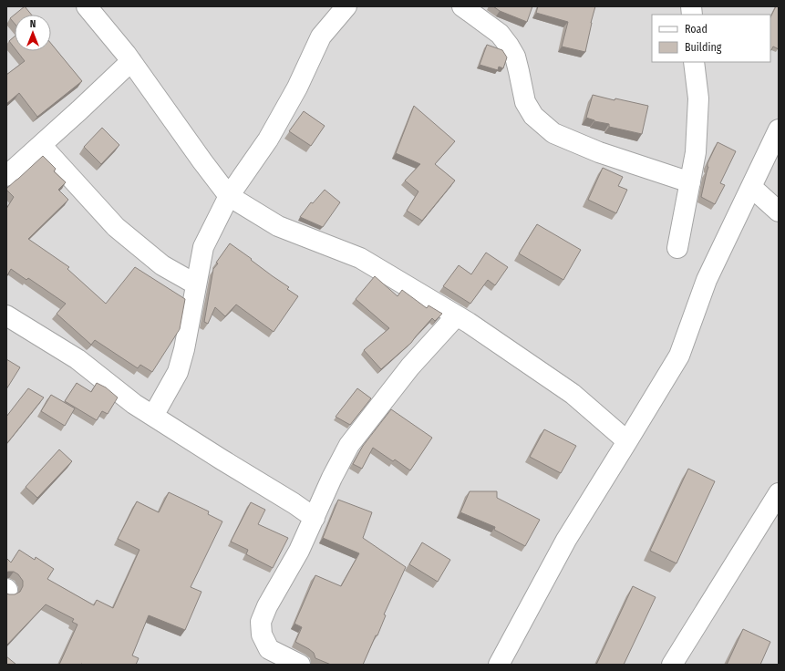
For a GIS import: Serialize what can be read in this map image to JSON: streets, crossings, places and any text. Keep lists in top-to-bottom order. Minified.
{"legend":["Road","Building"],"north":"top"}
